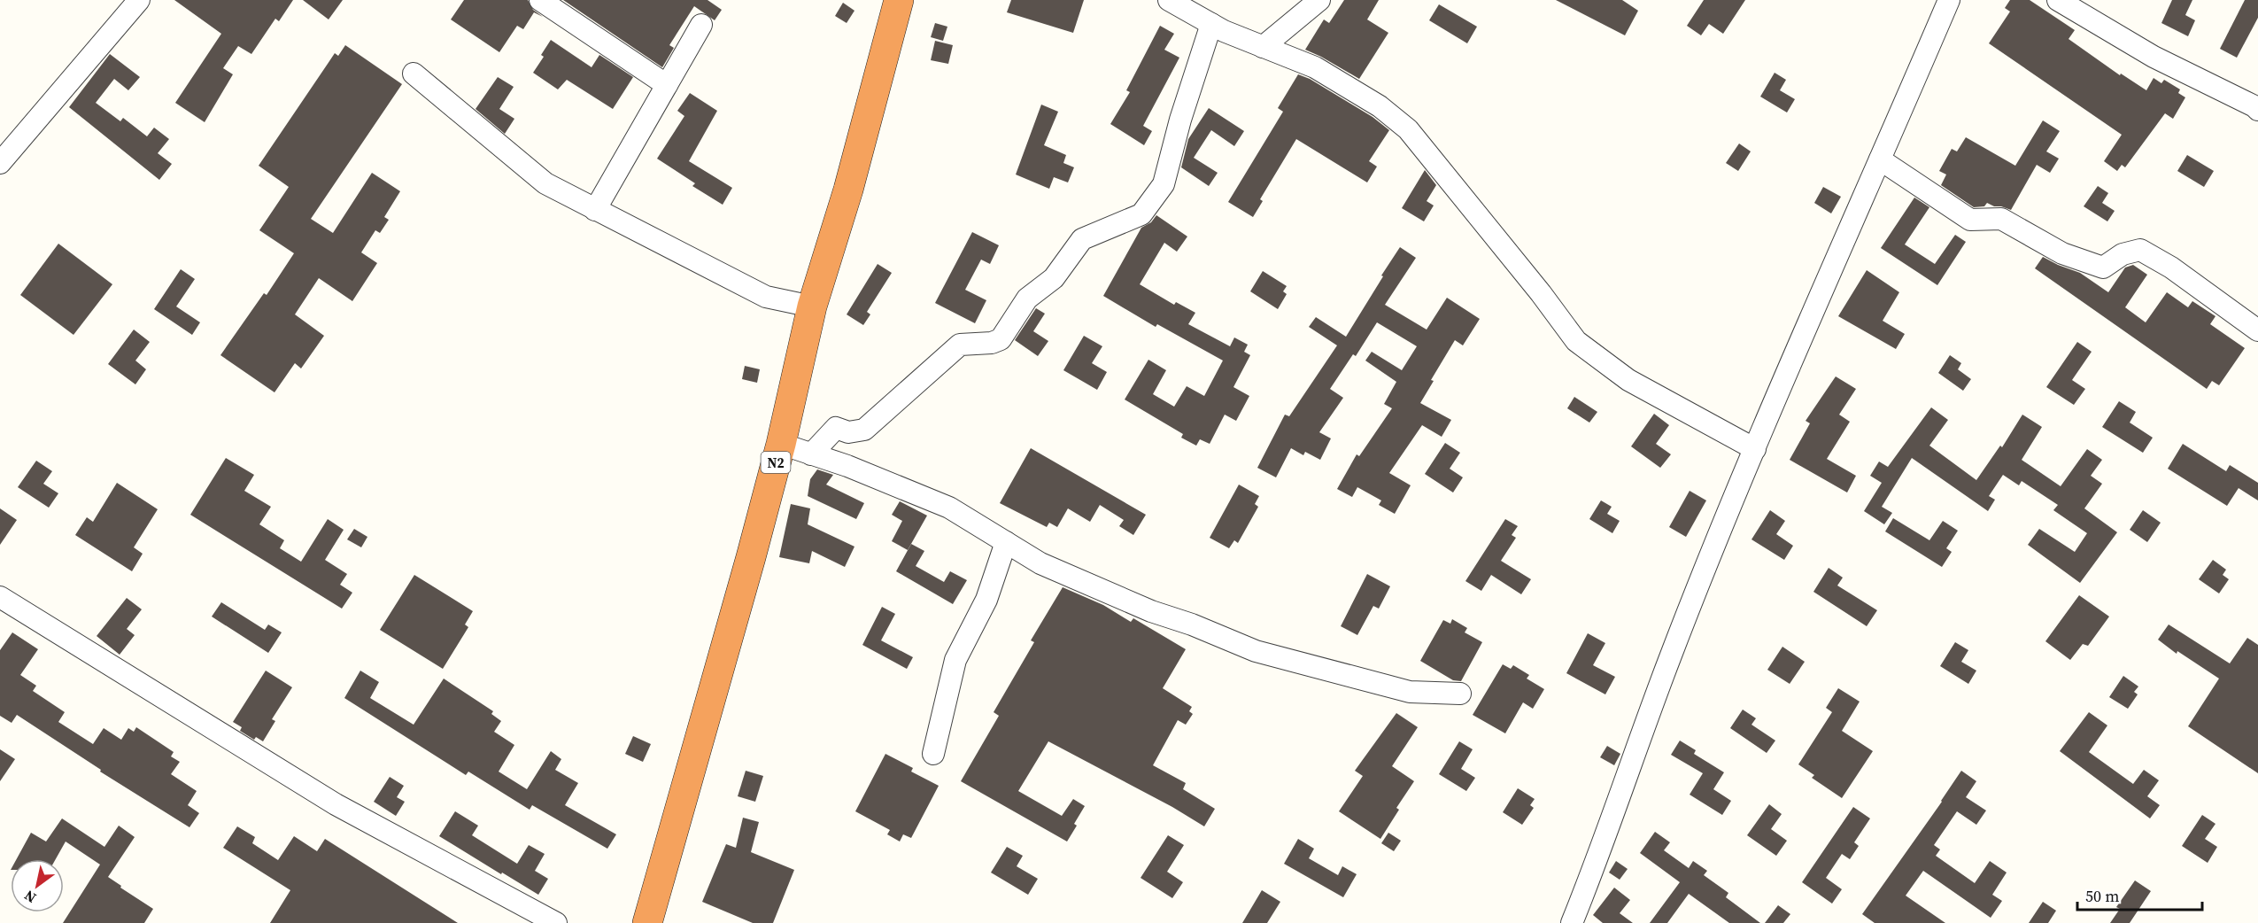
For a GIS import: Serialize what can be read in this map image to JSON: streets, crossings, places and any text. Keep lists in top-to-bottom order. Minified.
{"streets":{"highway":["N2"]},"scale_bar":"50 m","north":"bottom left"}
